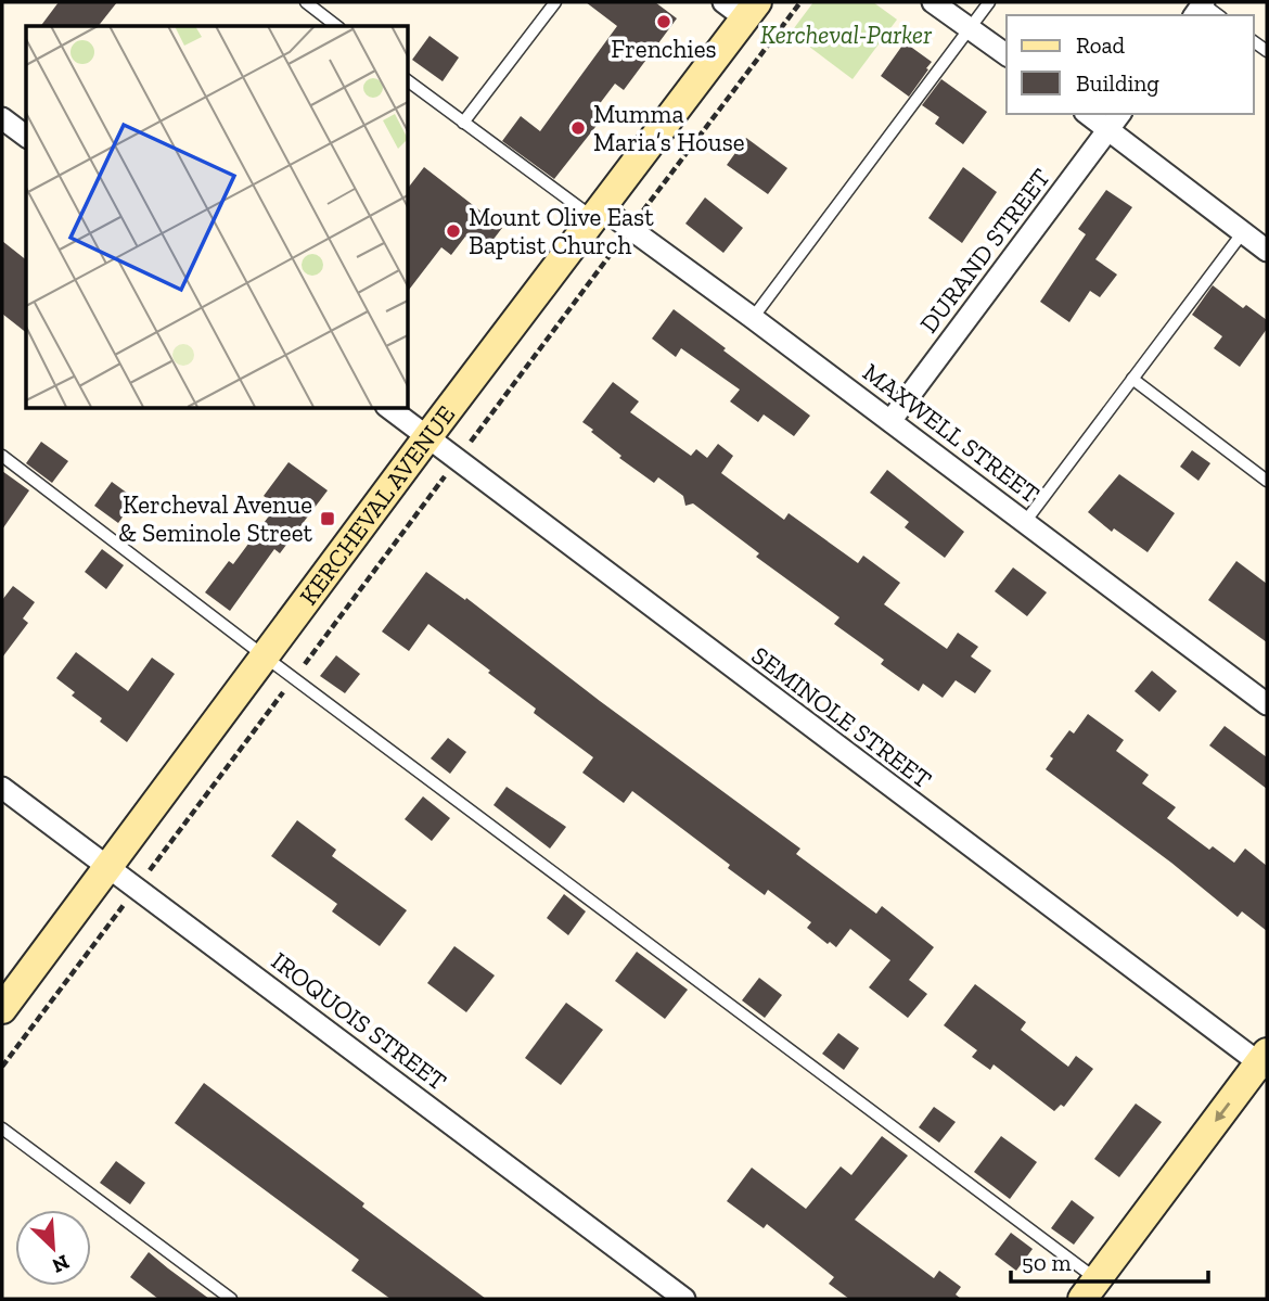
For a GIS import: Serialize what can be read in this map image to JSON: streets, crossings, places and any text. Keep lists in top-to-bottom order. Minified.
{"streets":{"street":["DURAND STREET","MAXWELL STREET","KERCHEVAL AVENUE","SEMINOLE STREET","IROQUOIS STREET"]},"crossings":[["DURAND STREET","MAXWELL STREET"],["MAXWELL STREET","KERCHEVAL AVENUE"],["KERCHEVAL AVENUE","SEMINOLE STREET"],["KERCHEVAL AVENUE","IROQUOIS STREET"]],"parks":["Kercheval-Parker"],"places":{"other":["Frenchies","Mumma Maria’s House","Mount Olive East Baptist Church"],"transit":["Kercheval Avenue & Seminole Street"]},"legend":["Road","Building"],"scale_bar":"50 m","north":"bottom right"}
